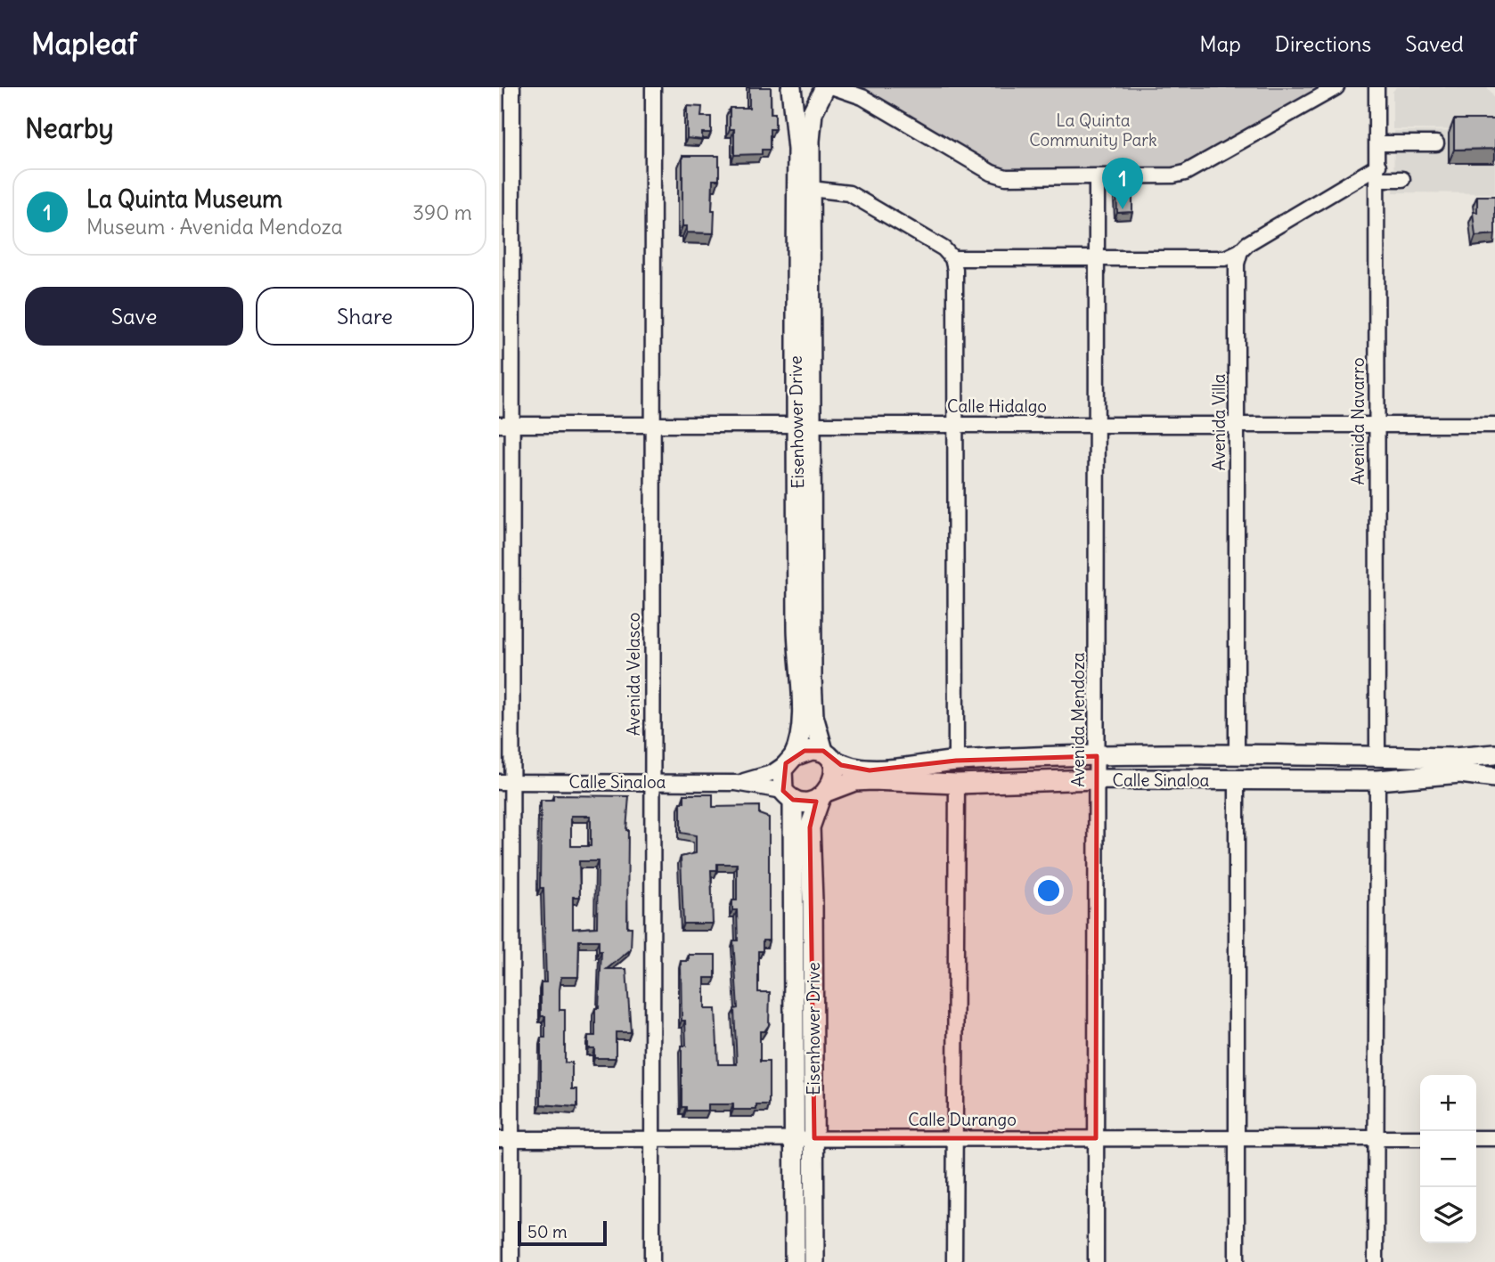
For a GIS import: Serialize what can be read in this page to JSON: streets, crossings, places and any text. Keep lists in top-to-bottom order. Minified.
{"streets":{"main road":["Eisenhower Drive","Calle Sinaloa"],"street":["Calle Hidalgo","Avenida Navarro","Avenida Villa","Avenida Velasco","Avenida Mendoza","Calle Durango"]},"crossings":[["Calle Hidalgo","Avenida Navarro"],["Calle Hidalgo","Eisenhower Drive"],["Calle Hidalgo","Avenida Villa"],["Calle Hidalgo","Avenida Velasco"],["Calle Hidalgo","Avenida Mendoza"],["Avenida Navarro","Calle Sinaloa"],["Eisenhower Drive","Calle Sinaloa"],["Eisenhower Drive","Calle Durango"],["Avenida Villa","Calle Sinaloa"],["Avenida Velasco","Calle Sinaloa"],["Avenida Velasco","Calle Durango"],["Avenida Mendoza","Calle Sinaloa"],["Avenida Mendoza","Calle Durango"]],"parks":["La Quinta Community Park"],"scale_bar":"50 m","page":{"header":"Mapleaf","nav":["Map","Directions","Saved"],"heading":"Nearby","pins":"1","list":[{"mark":"1","name":"La Quinta Museum","note":"Museum · Avenida Mendoza","value":"390 m"}],"buttons":["Save","Share"],"map_buttons":["+","−"],"scale":"50 m"}}
